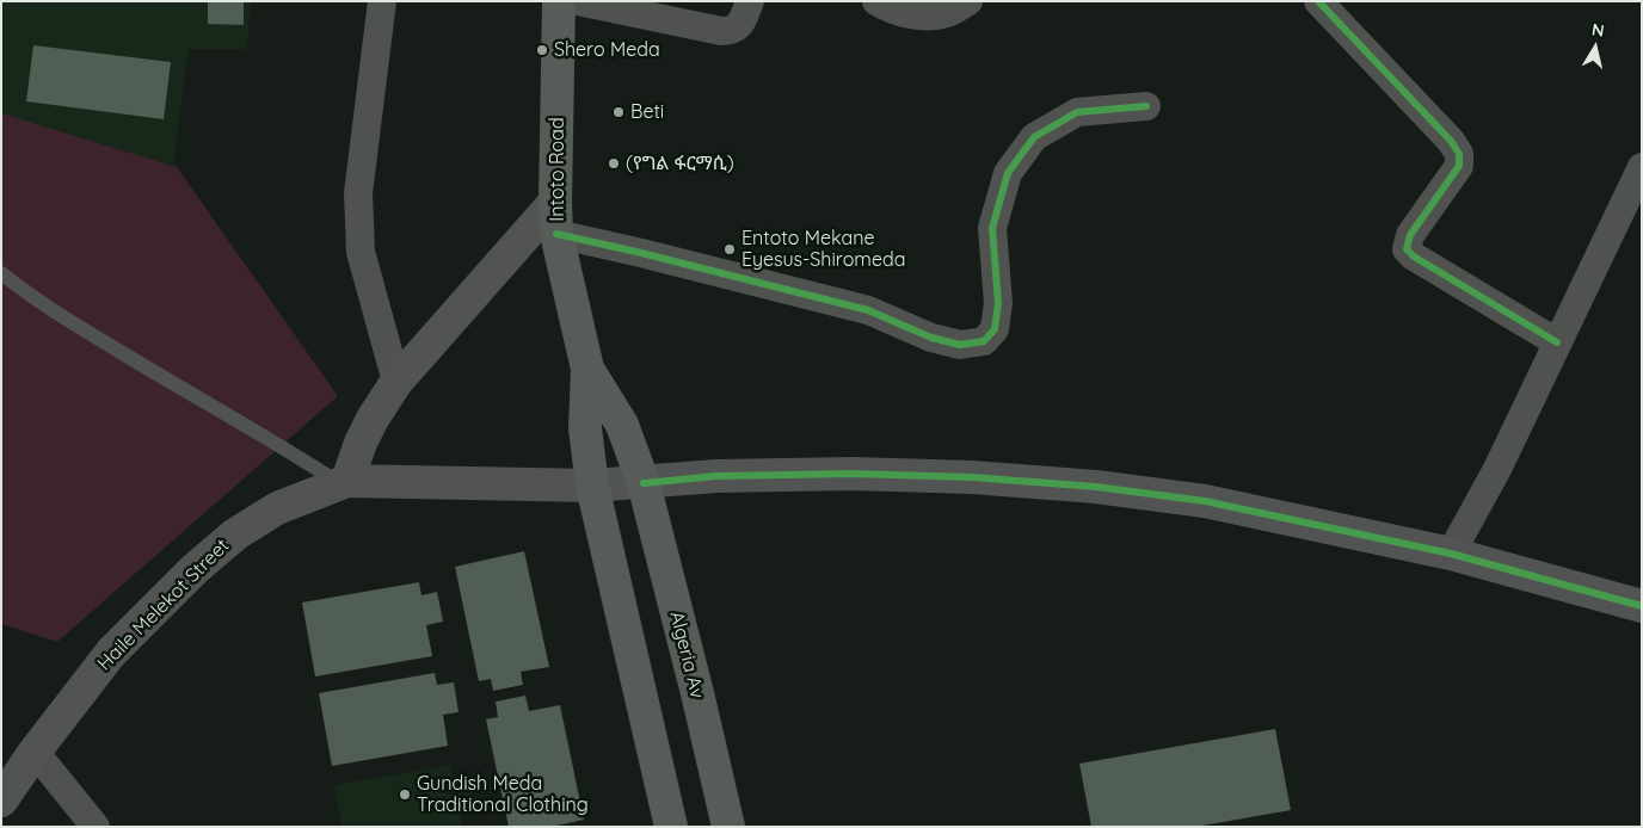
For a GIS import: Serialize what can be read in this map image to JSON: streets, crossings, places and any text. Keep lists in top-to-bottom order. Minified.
{"streets":{"main road":["Intoto Road","Haile Melekot Street","Algeria Av"]},"crossings":[["Intoto Road","Algeria Av"],["Haile Melekot Street","Algeria Av"]],"places":["Shero Meda","Beti","(የግል ፋርማሲ)","Entoto Mekane Eyesus-Shiromeda","Gundish Meda Traditional Clothing"],"north":"top"}
